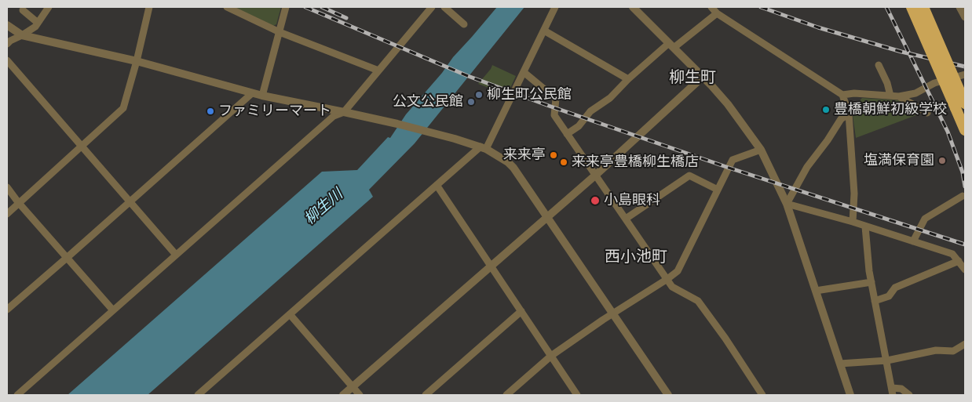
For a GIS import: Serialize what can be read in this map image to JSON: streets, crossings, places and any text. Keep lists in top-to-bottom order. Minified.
{"districts":["柳生町","西小池町"],"water":["柳生川"],"places":["柳生町公民館","公文公民館","豊橋朝鮮初級学校","ファミリーマート","来来亭","塩満保育園","来来亭豊橋柳生橋店","小島眼科"]}
